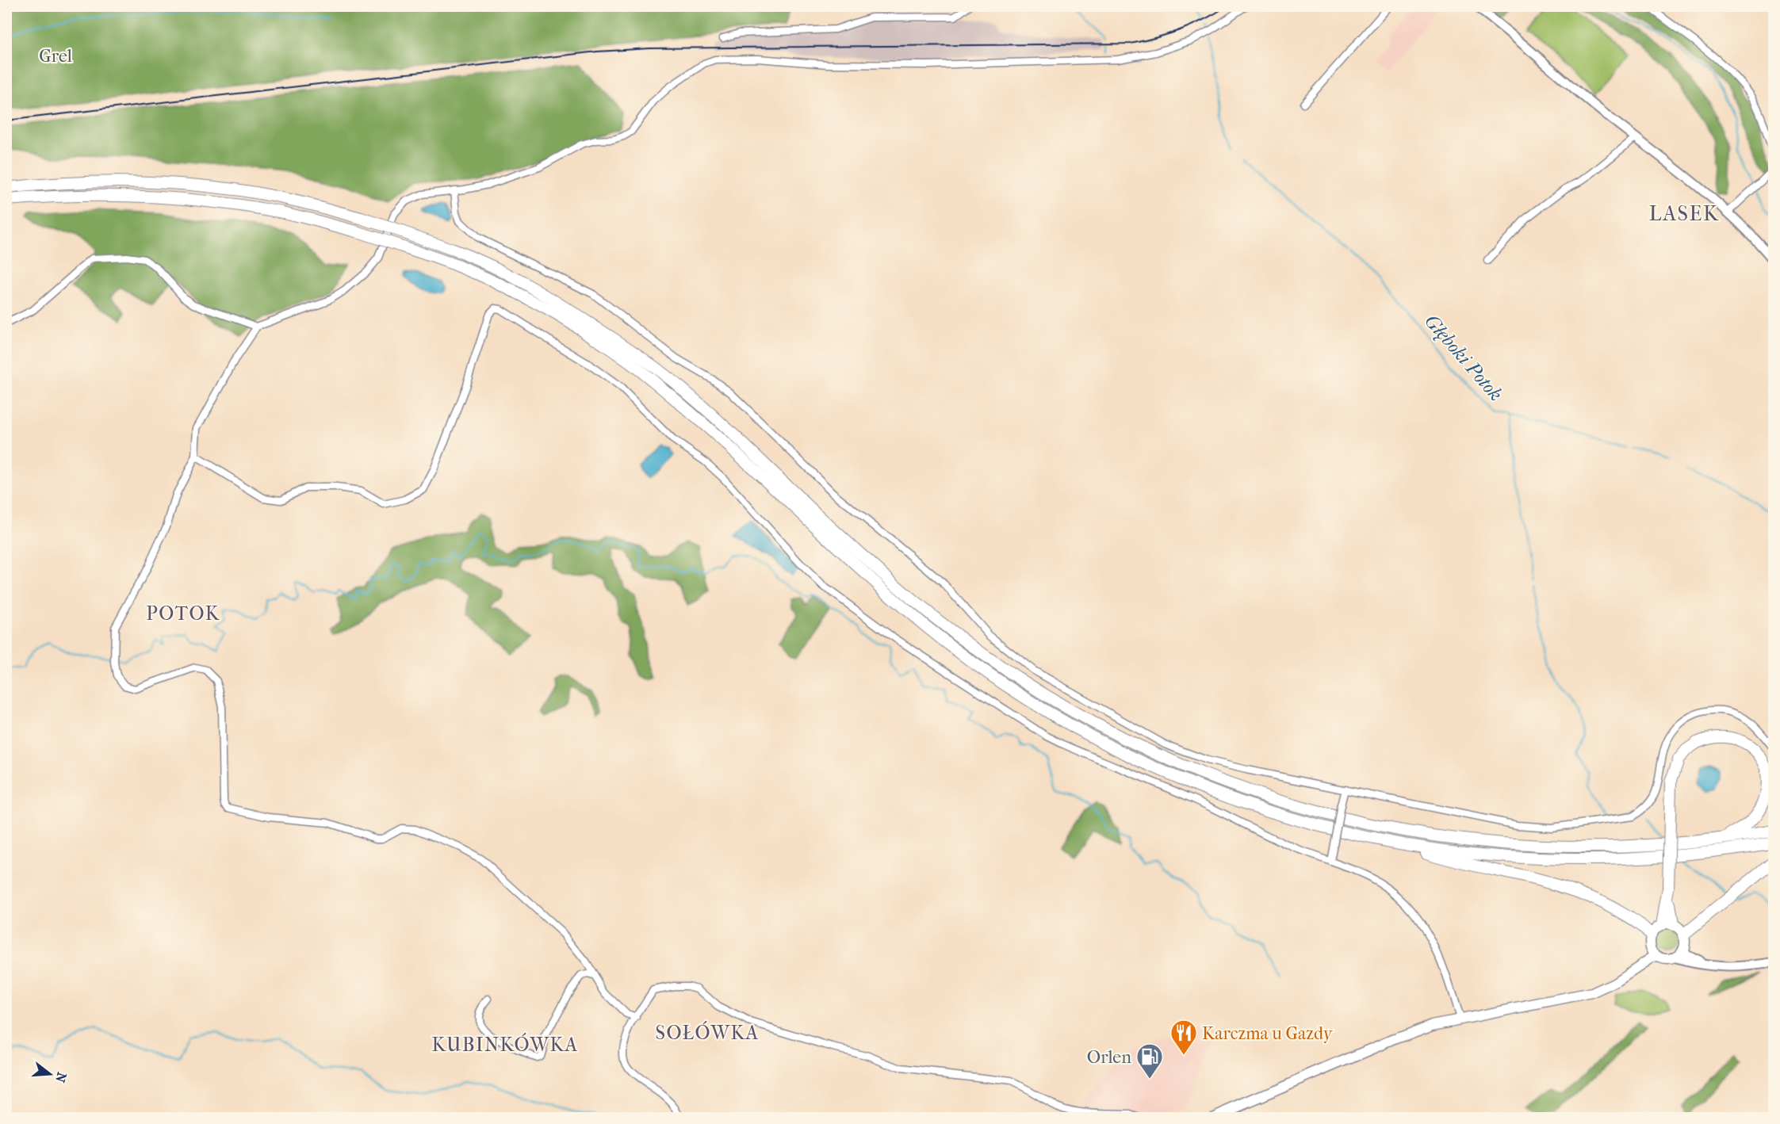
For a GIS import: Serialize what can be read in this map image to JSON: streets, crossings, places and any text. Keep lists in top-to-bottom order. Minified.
{"districts":["LASEK","POTOK","SOŁÓWKA","KUBINKÓWKA"],"water":["Głęboki Potok"],"parks":["Grel"],"places":{"restaurant":["Karczma u Gazdy"],"fuel station":["Orlen"]},"north":"right"}
